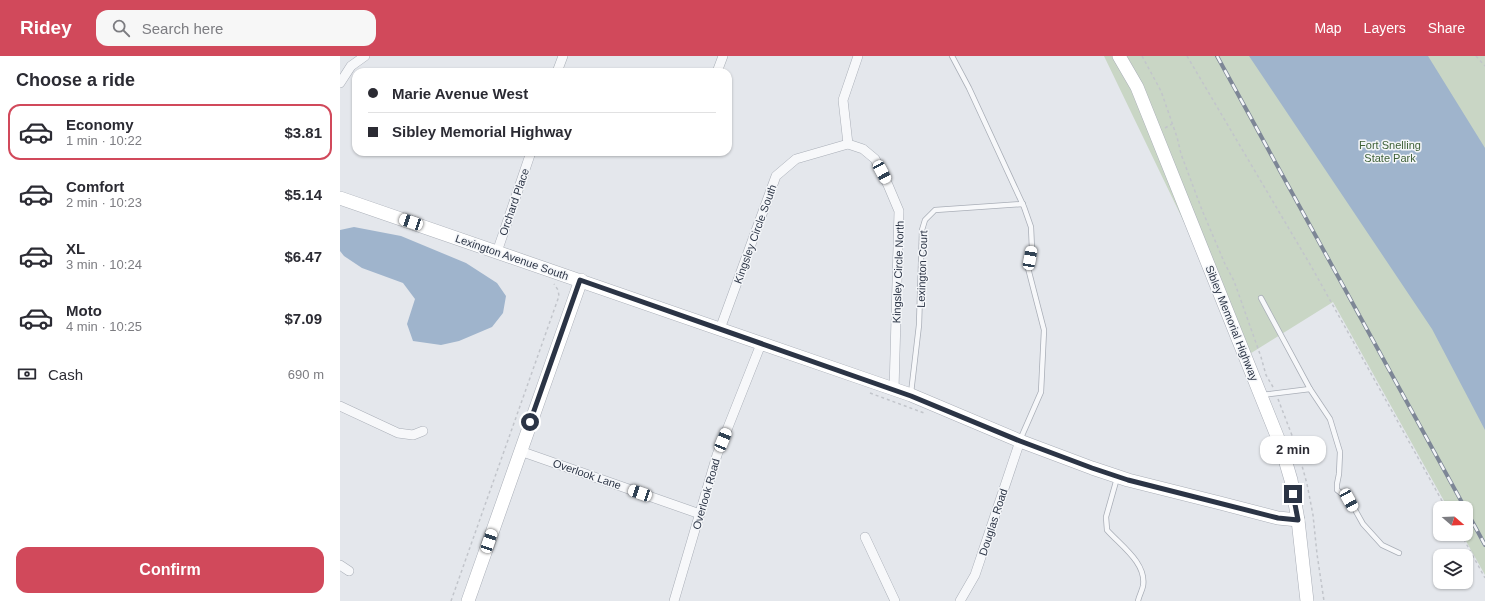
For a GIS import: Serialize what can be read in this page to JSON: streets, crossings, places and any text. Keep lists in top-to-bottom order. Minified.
{"streets":{"street":["Orchard Place","Kingsley Circle South","Lexington Avenue South","Kingsley Circle North","Sibley Memorial Highway","Overlook Lane","Overlook Road","Douglas Road"],"lane":["Lexington Court"]},"crossings":[["Orchard Place","Lexington Avenue South"],["Kingsley Circle South","Lexington Avenue South"],["Kingsley Circle South","Kingsley Circle North"],["Lexington Avenue South","Lexington Court"],["Lexington Avenue South","Kingsley Circle North"],["Lexington Avenue South","Sibley Memorial Highway"],["Lexington Avenue South","Overlook Road"],["Lexington Avenue South","Douglas Road"],["Overlook Lane","Overlook Road"]],"parks":["Fort Snelling State Park"],"north":"right","page":{"header":"Ridey","search":"Search here","nav":["Map","Layers","Share"],"heading":"Choose a ride","banner":["Marie Avenue West","Sibley Memorial Highway"],"list":[{"name":"Economy","note":"1 min · 10:22","value":"$3.81"},{"name":"Comfort","note":"2 min · 10:23","value":"$5.14"},{"name":"XL","note":"3 min · 10:24","value":"$6.47"},{"name":"Moto","note":"4 min · 10:25","value":"$7.09"}],"pay":["Cash","690 m"],"bubble":"2 min","buttons":"Confirm"}}
